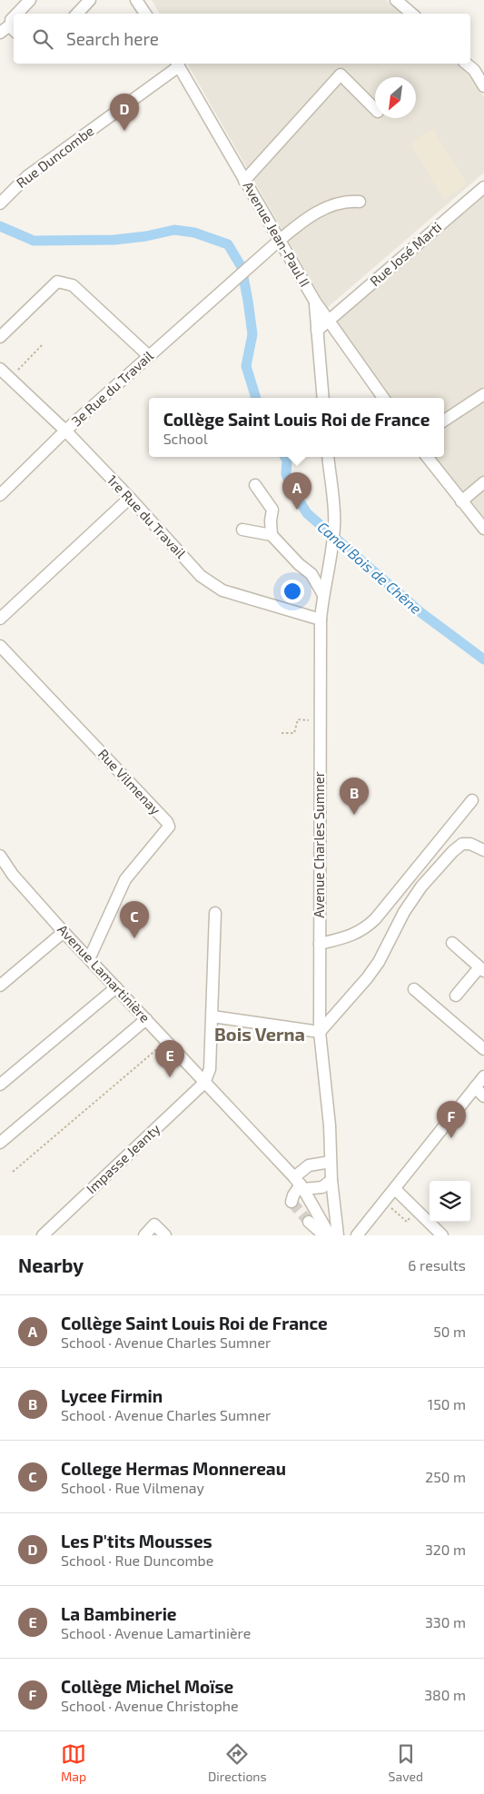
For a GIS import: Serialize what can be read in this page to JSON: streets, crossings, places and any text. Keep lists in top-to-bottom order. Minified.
{"streets":{"street":["Rue Duncombe","Avenue Jean-Paul II","Rue José Marti","3e Rue du Travail","1re Rue du Travail","Rue Vilmenay","Avenue Charles Sumner","Avenue Lamartinière","Impasse Jeanty"]},"crossings":[["Rue Duncombe","Avenue Jean-Paul II"],["Avenue Jean-Paul II","Rue José Marti"],["Avenue Jean-Paul II","3e Rue du Travail"],["3e Rue du Travail","1re Rue du Travail"],["1re Rue du Travail","Avenue Charles Sumner"],["Rue Vilmenay","Avenue Lamartinière"],["Avenue Lamartinière","Impasse Jeanty"]],"districts":["Bois Verna"],"water":["Canal Bois de Chêne"],"north":"bottom left","page":{"search":"Search here","pins":["D","A","B","C","E","F"],"popup":["Collège Saint Louis Roi de France","School"],"heading":["Nearby","6 results"],"list":[{"mark":"A","name":"Collège Saint Louis Roi de France","note":"School · Avenue Charles Sumner","value":"50 m"},{"mark":"B","name":"Lycee Firmin","note":"School · Avenue Charles Sumner","value":"150 m"},{"mark":"C","name":"College Hermas Monnereau","note":"School · Rue Vilmenay","value":"250 m"},{"mark":"D","name":"Les P'tits Mousses","note":"School · Rue Duncombe","value":"320 m"},{"mark":"E","name":"La Bambinerie","note":"School · Avenue Lamartinière","value":"330 m"},{"mark":"F","name":"Collège Michel Moïse","note":"School · Avenue Christophe","value":"380 m"}],"nav":["Map","Directions","Saved"]}}
